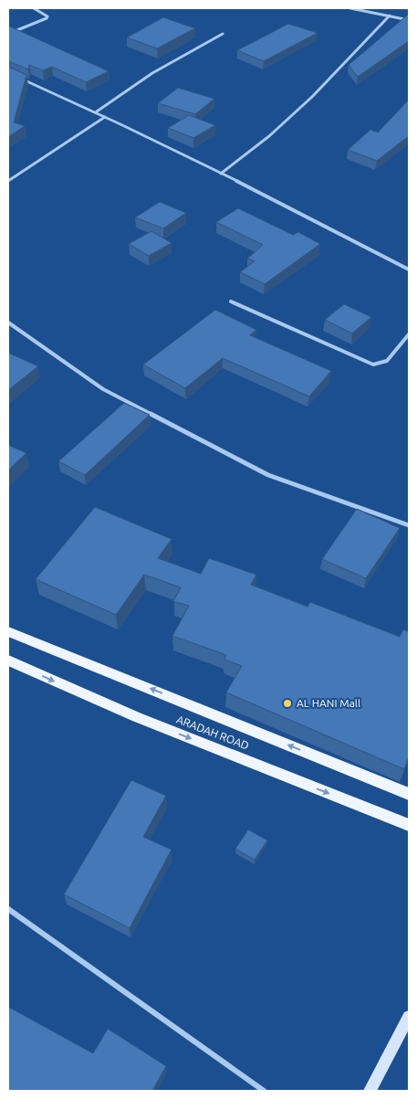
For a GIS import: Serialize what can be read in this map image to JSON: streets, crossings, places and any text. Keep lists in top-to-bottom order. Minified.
{"streets":{"main road":["ARADAH ROAD"]},"places":["AL HANI Mall"]}
